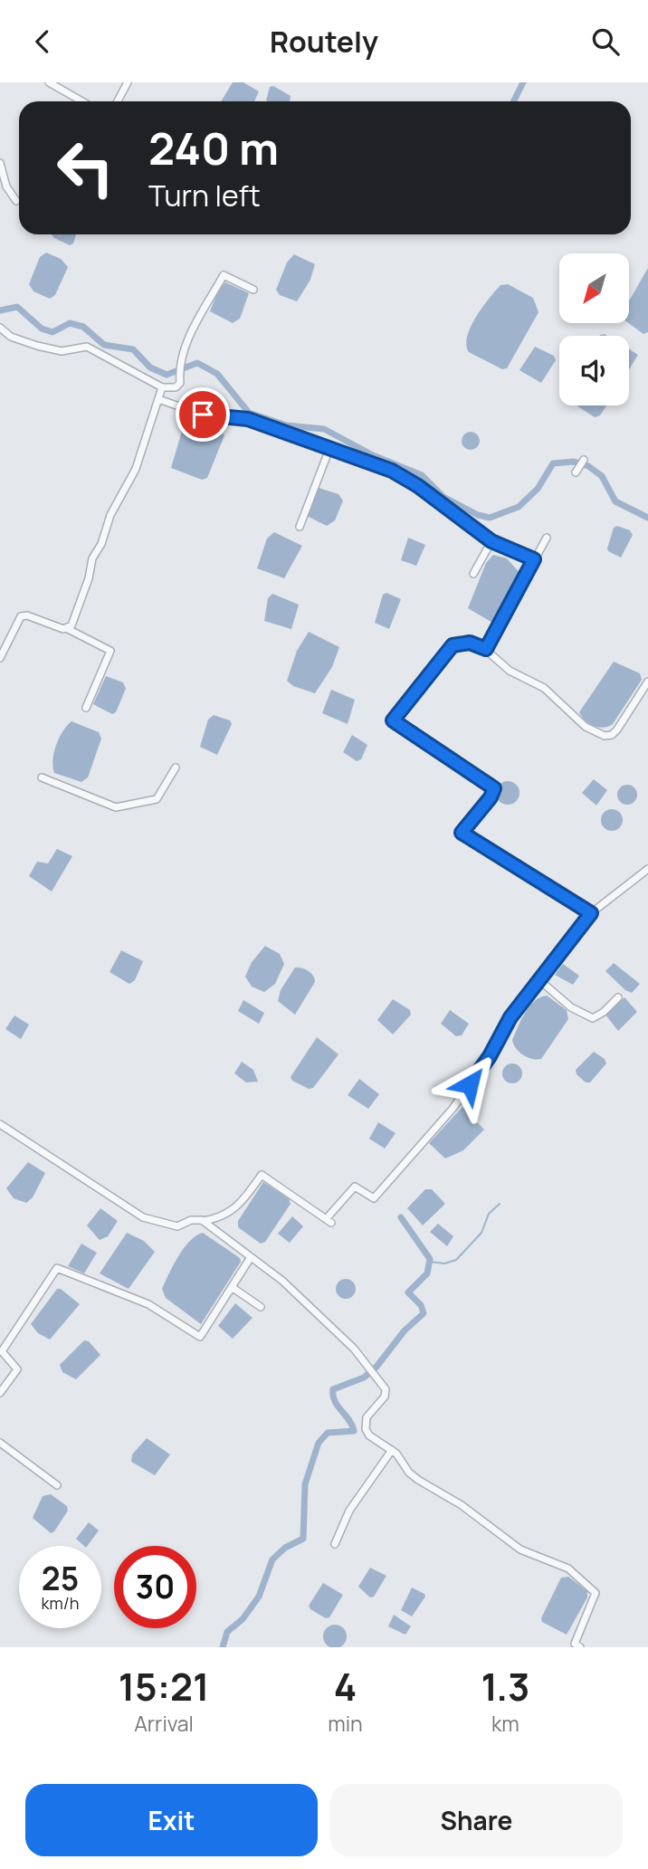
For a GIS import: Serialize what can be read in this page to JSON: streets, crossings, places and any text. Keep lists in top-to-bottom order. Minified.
{"north":"bottom left","page":{"header":"Routely","turn":["240 m","Turn left"],"speed":"25 km/h","limit":"30","eta":["15:21","Arrival","4","min","1.3","km"],"buttons":["Exit","Share"]}}
